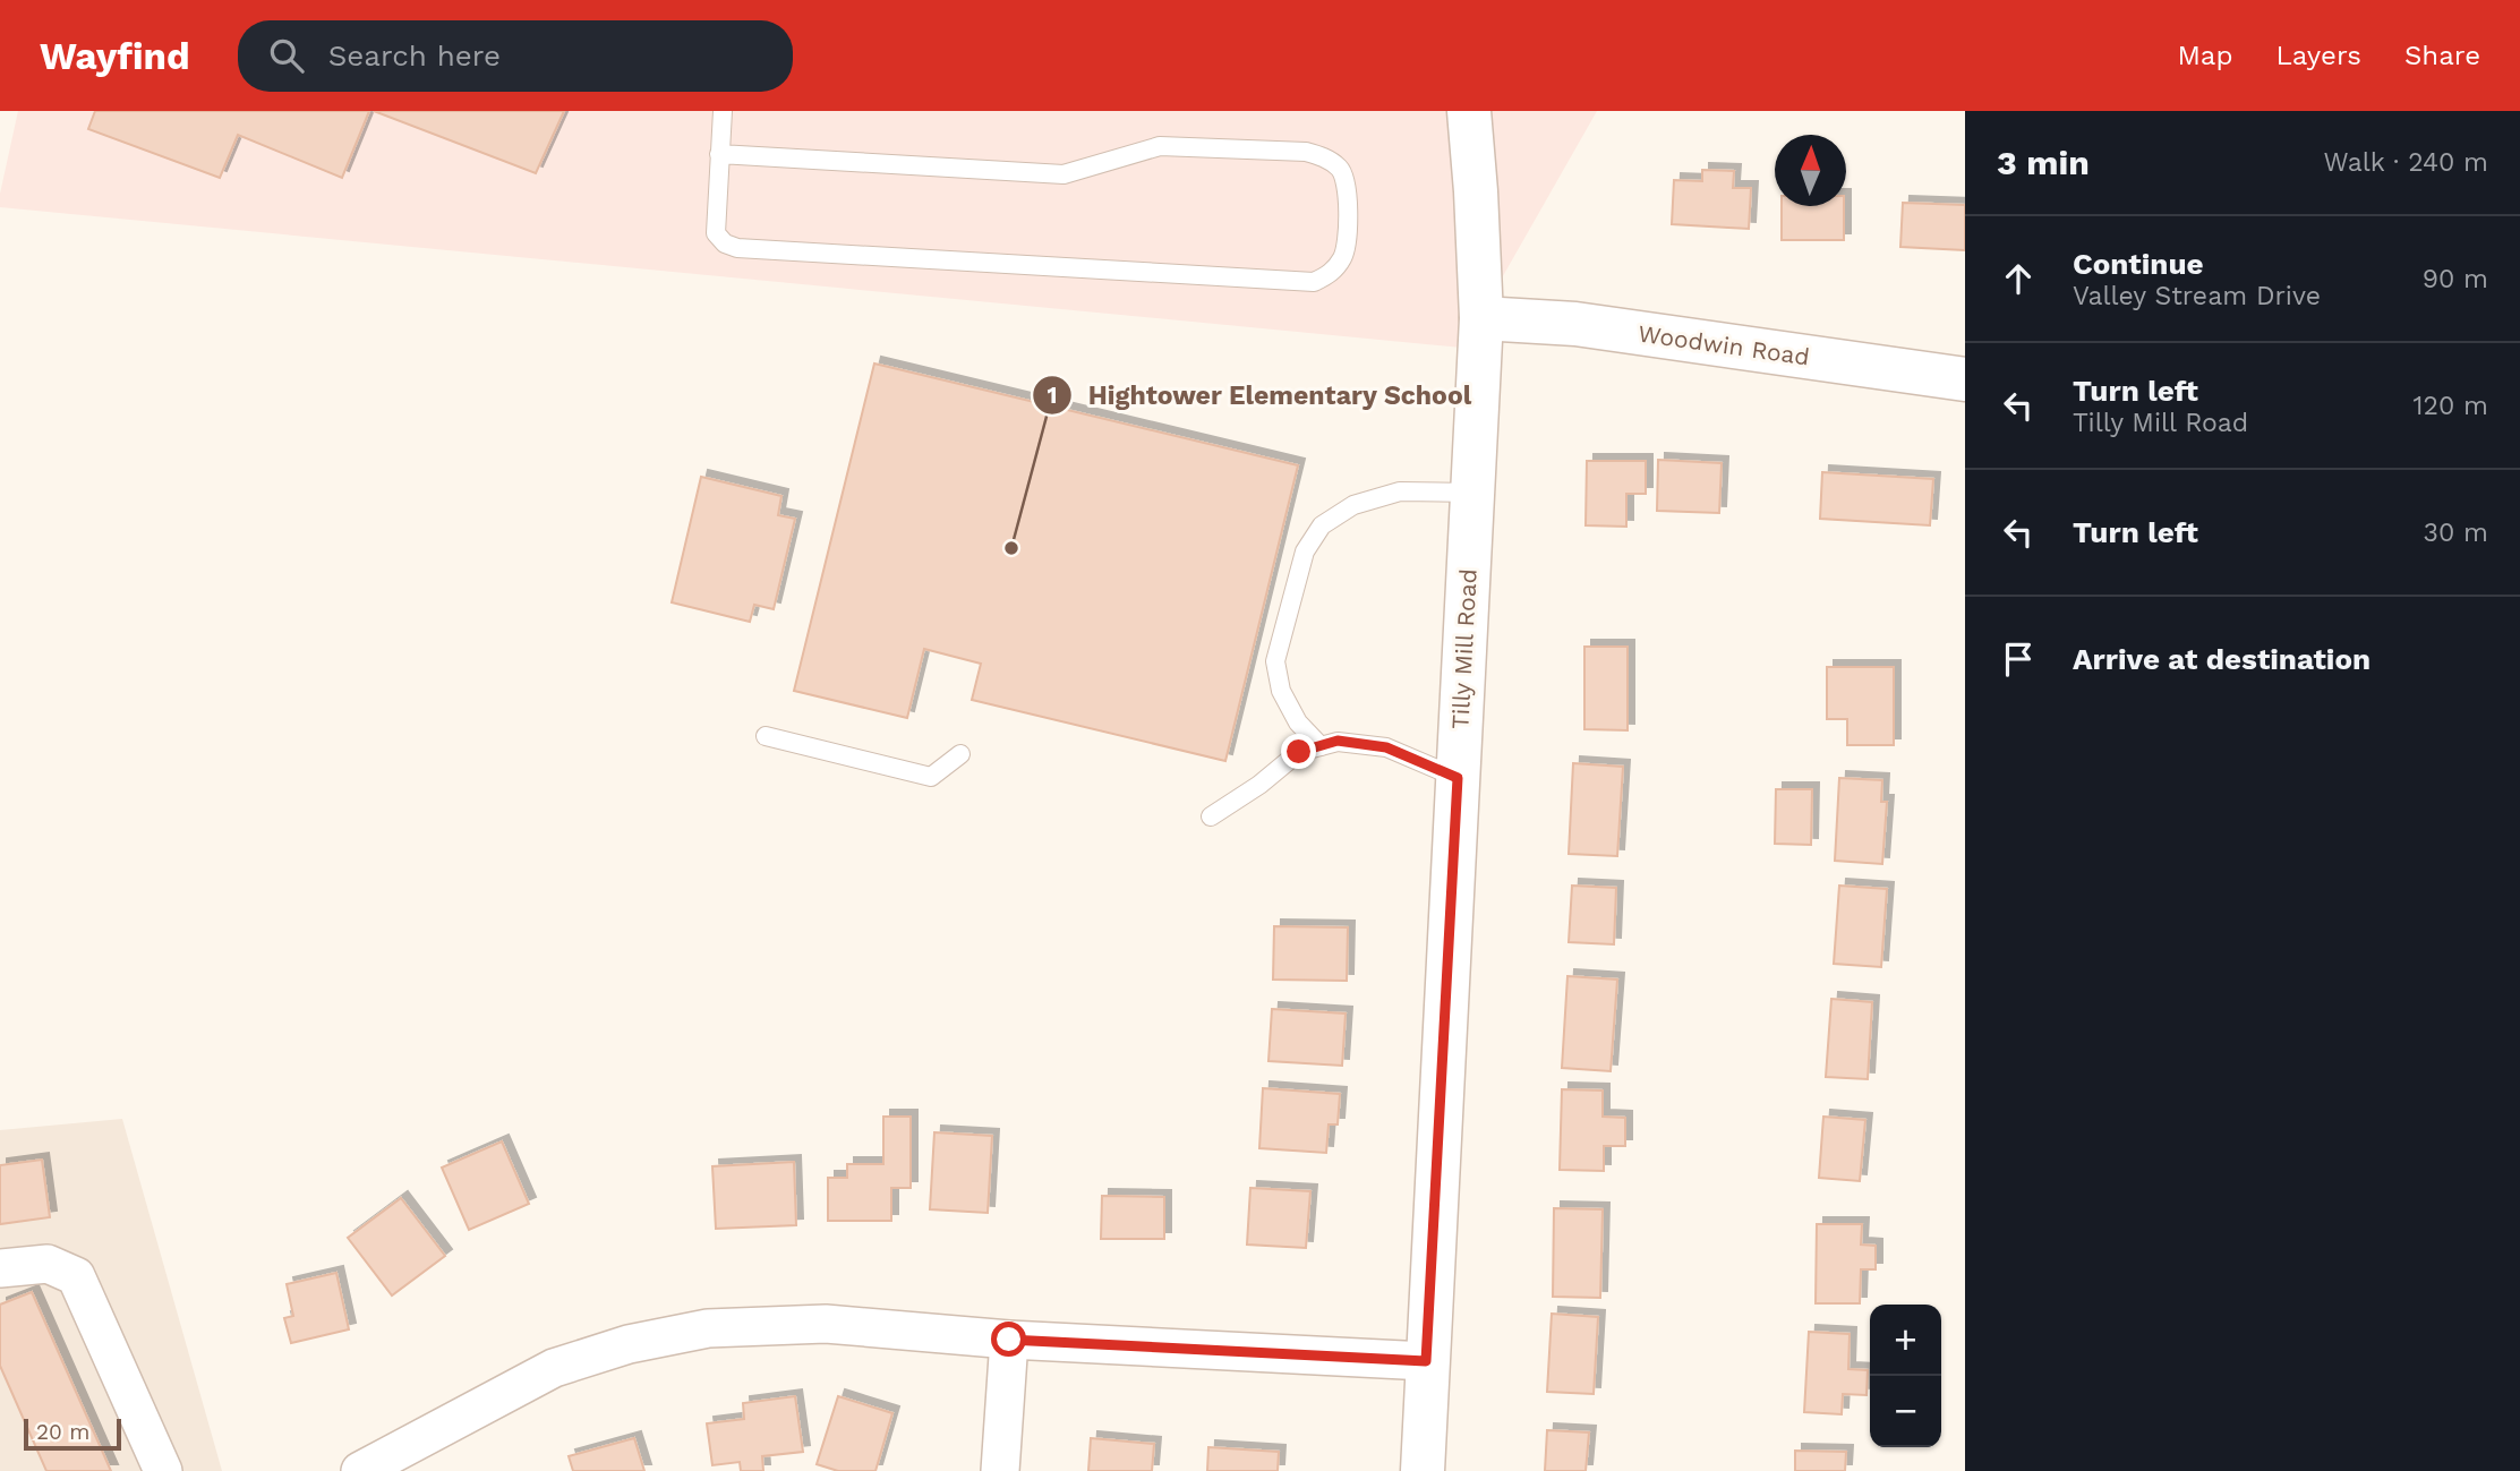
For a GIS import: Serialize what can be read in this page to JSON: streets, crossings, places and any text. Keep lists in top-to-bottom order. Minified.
{"streets":{"street":["Woodwin Road","Tilly Mill Road"]},"crossings":[["Woodwin Road","Tilly Mill Road"]],"places":["Hightower Elementary School"],"scale_bar":"20 m","north":"top","page":{"header":"Wayfind","search":"Search here","nav":["Map","Layers","Share"],"heading":["3 min","Walk · 240 m"],"list":[["Continue","Valley Stream Drive","90 m"],["Turn left","Tilly Mill Road","120 m"],["Turn left","30 m"],"Arrive at destination"],"map_buttons":["+","−"],"scale":"20 m"}}
